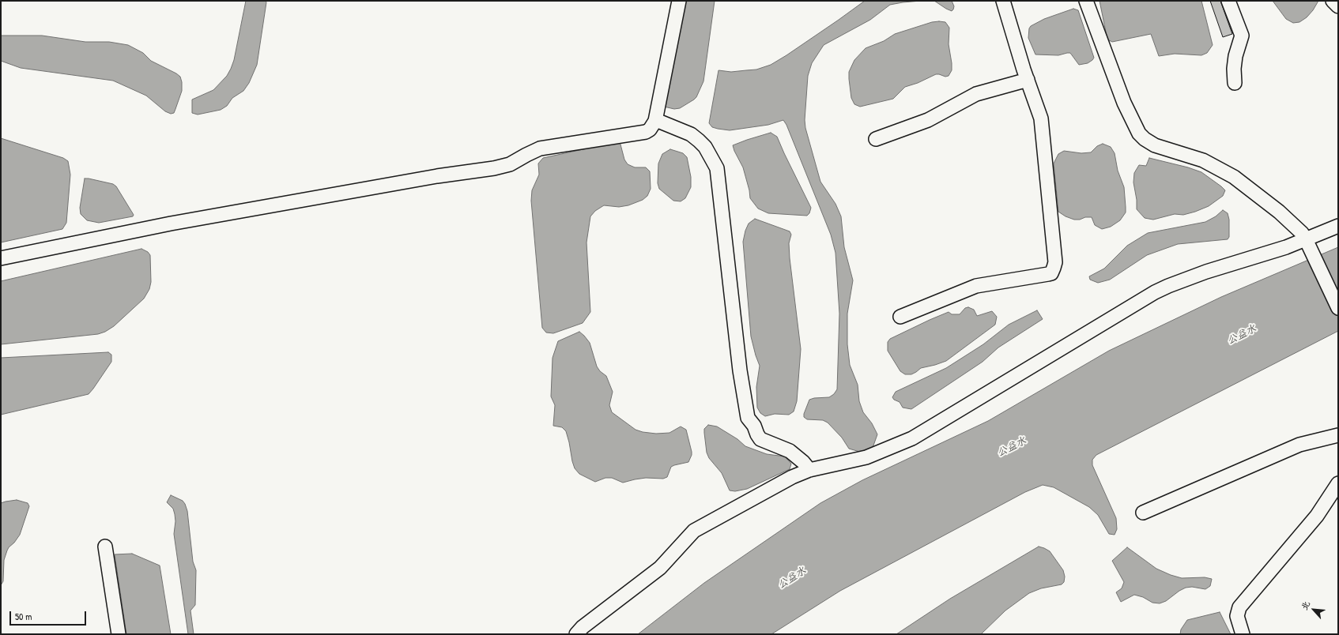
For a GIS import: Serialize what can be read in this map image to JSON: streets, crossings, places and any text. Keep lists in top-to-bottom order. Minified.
{"water":["公益水"],"scale_bar":"50 m","north":"top left"}
